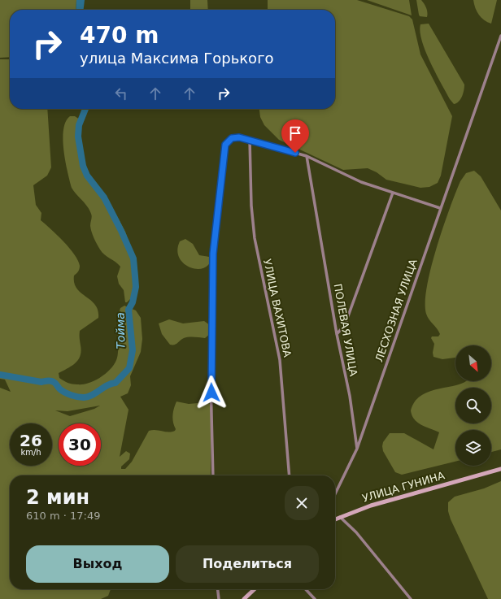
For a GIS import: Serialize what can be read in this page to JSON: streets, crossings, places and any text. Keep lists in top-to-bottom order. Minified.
{"streets":{"main road":["УЛИЦА ГУНИНА"],"street":["УЛИЦА ВАХИТОВА","ЛЕСХОЗНАЯ УЛИЦА","ПОЛЕВАЯ УЛИЦА"]},"crossings":[["ЛЕСХОЗНАЯ УЛИЦА","ПОЛЕВАЯ УЛИЦА"]],"water":["Тойма"],"north":"bottom right","page":{"turn":["470 m","улица Максима Горького"],"speed":"26 km/h","limit":"30","heading":["2 мин","610 m · 17:49"],"buttons":["Выход","Поделиться"]}}
